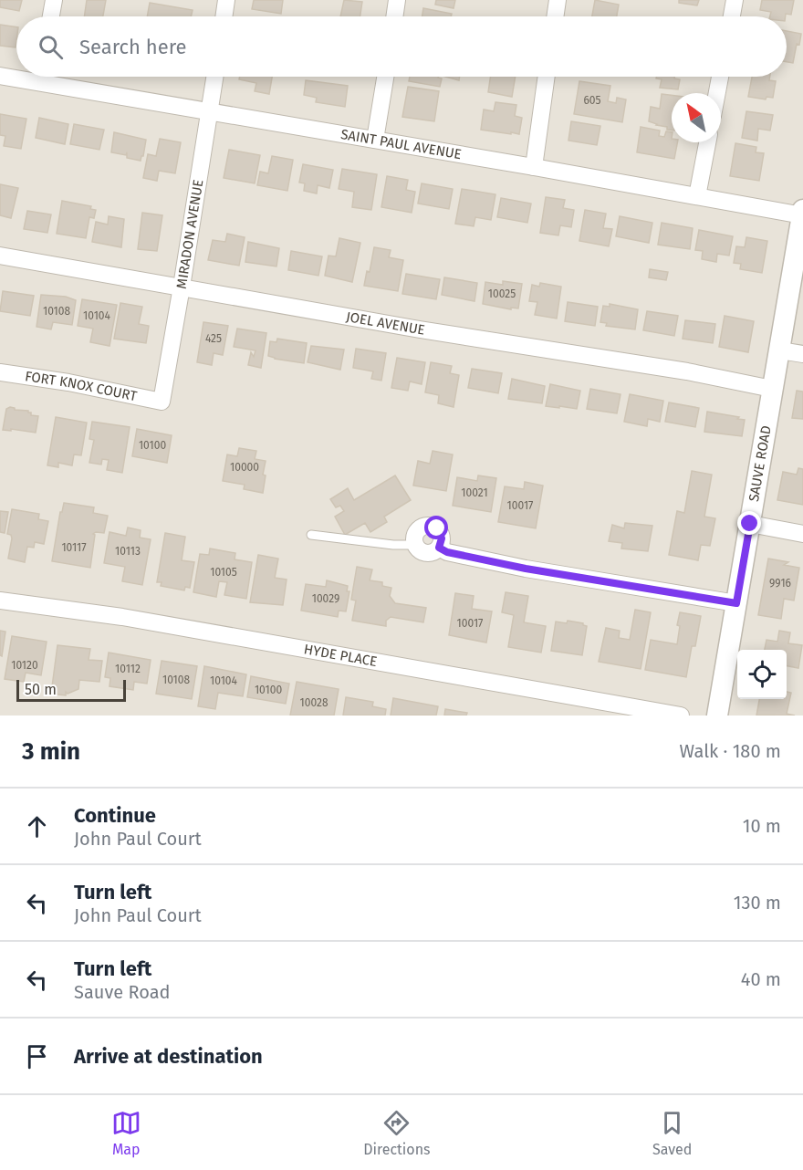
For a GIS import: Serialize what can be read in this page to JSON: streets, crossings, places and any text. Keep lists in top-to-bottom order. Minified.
{"streets":{"street":["SAINT PAUL AVENUE","MIRADON AVENUE","JOEL AVENUE","FORT KNOX COURT","SAUVE ROAD","HYDE PLACE"]},"crossings":[["SAINT PAUL AVENUE","MIRADON AVENUE"],["SAINT PAUL AVENUE","SAUVE ROAD"],["MIRADON AVENUE","JOEL AVENUE"],["MIRADON AVENUE","FORT KNOX COURT"],["JOEL AVENUE","SAUVE ROAD"]],"house_numbers":["605","10025","10108","10104","425","10100","10000","10021","10017","10117","10113","10105","9916","10029","10017","10120","10112","10108","10104","10100","10028"],"scale_bar":"50 m","north":"top left","page":{"search":"Search here","scale":"50 m","heading":["3 min","Walk · 180 m"],"list":[["Continue","John Paul Court","10 m"],["Turn left","John Paul Court","130 m"],["Turn left","Sauve Road","40 m"],"Arrive at destination"],"nav":["Map","Directions","Saved"]}}
